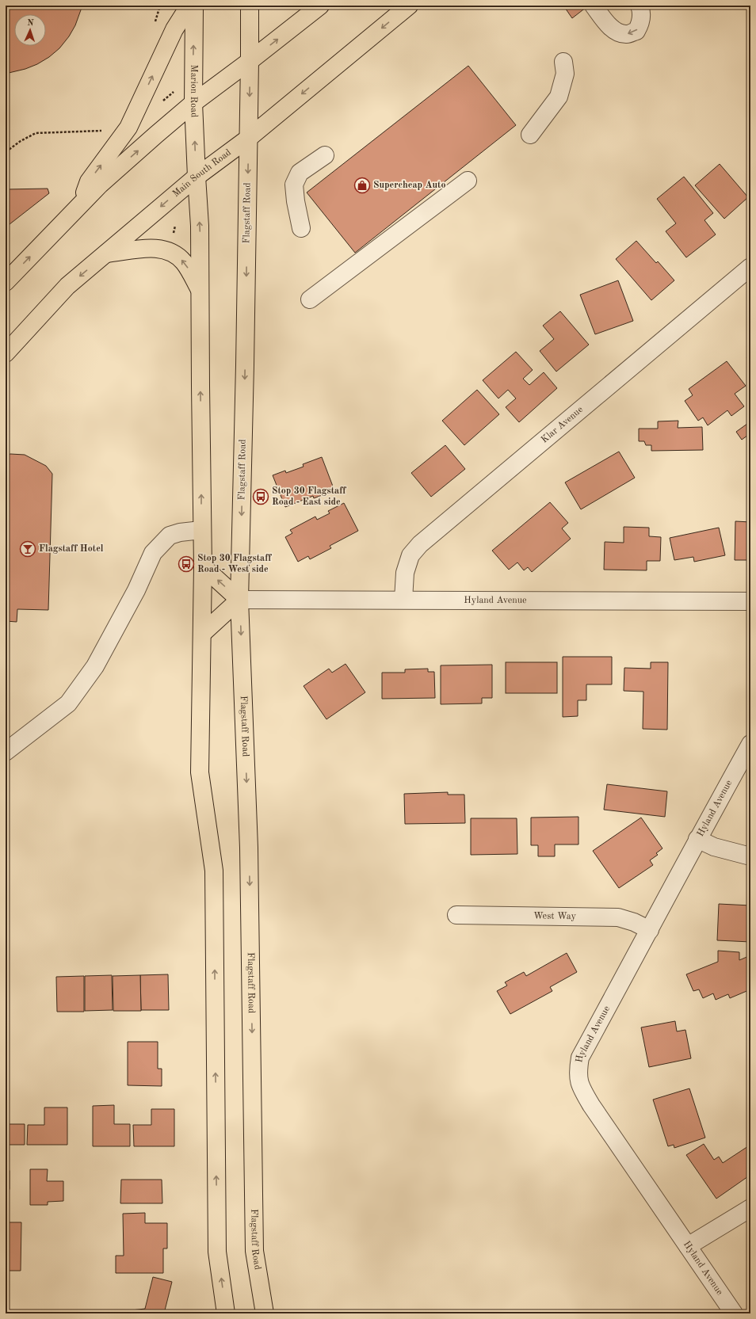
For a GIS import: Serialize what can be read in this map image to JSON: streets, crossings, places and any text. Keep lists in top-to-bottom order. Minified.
{"streets":{"main road":["Marion Road","Main South Road","Flagstaff Road"],"street":["Klar Avenue","Hyland Avenue","West Way"]},"crossings":[["Marion Road","Main South Road"],["Main South Road","Flagstaff Road"],["Flagstaff Road","Hyland Avenue"],["Klar Avenue","Hyland Avenue"],["Hyland Avenue","West Way"]],"places":{"shop":["Supercheap Auto"],"bus stop":["Stop 30 Flagstaff Road - East side","Stop 30 Flagstaff Road - West side"],"bar":["Flagstaff Hotel"]},"north":"top"}
